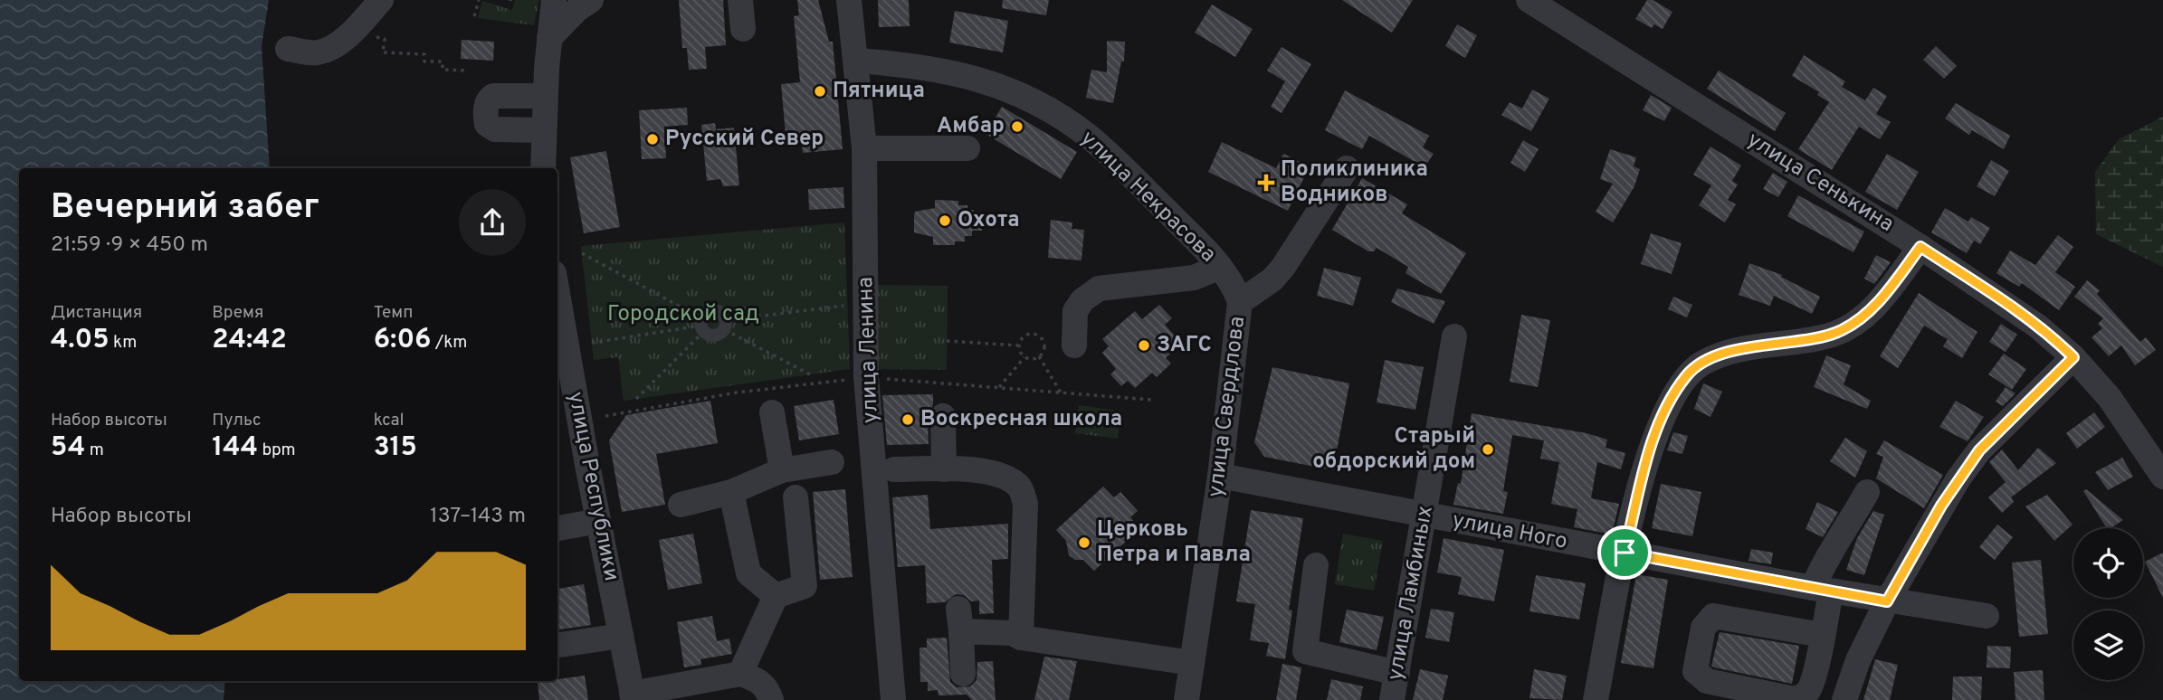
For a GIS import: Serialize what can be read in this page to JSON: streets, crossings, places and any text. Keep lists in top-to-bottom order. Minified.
{"streets":{"street":["улица Сенькина","улица Некрасова","улица Ленина","улица Свердлова","улица Республики","улица Ного","улица Ламбиных"]},"crossings":[["улица Некрасова","улица Ленина"],["улица Некрасова","улица Свердлова"],["улица Свердлова","улица Ного"],["улица Ного","улица Ламбиных"]],"parks":["Городской сад"],"places":{"other":["Пятница","Амбар","Русский Север","Охота","ЗАГС","Воскресная школа","Старый обдорский дом","Церковь Петра и Павла"],"health":["Поликлиника Водников"]},"page":{"heading":["Вечерний забег","21:59 · 9 × 450 m"],"stats":[["Дистанция","4.05 km"],["Время","24:42"],["Темп","6:06 /km"],["Набор высоты","54 m"],["Пульс","144 bpm"],["kcal","315"]],"chart":["Набор высоты","137–143 m"]}}
